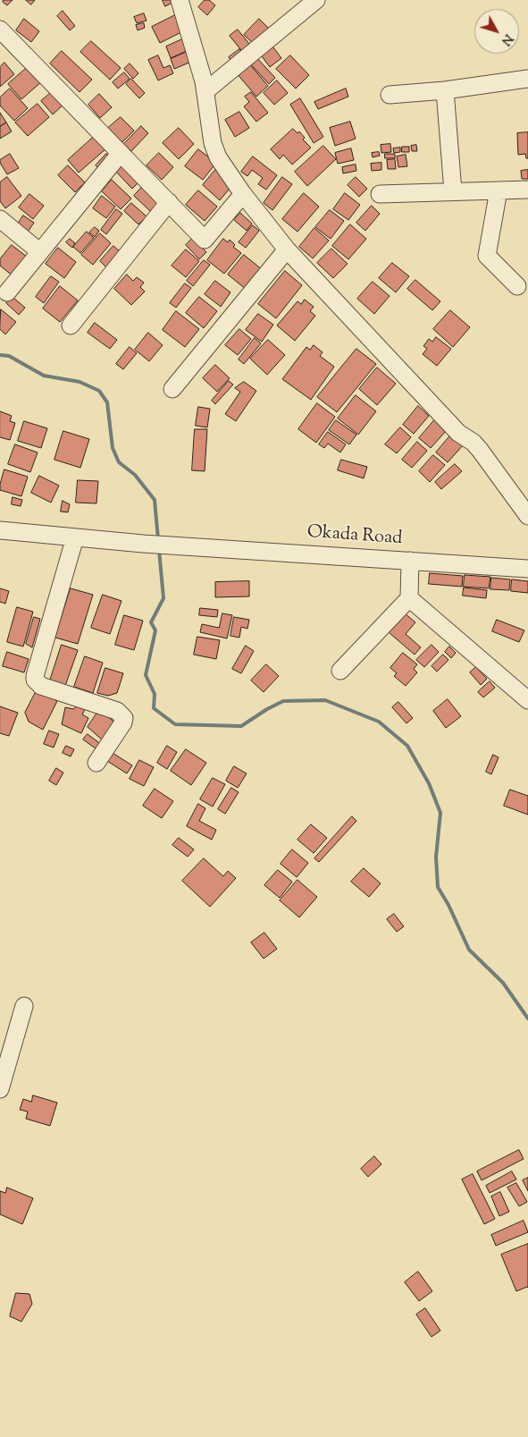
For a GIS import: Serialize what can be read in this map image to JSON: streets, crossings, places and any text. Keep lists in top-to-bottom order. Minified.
{"streets":{"street":["Okada Road"]},"north":"bottom right"}
